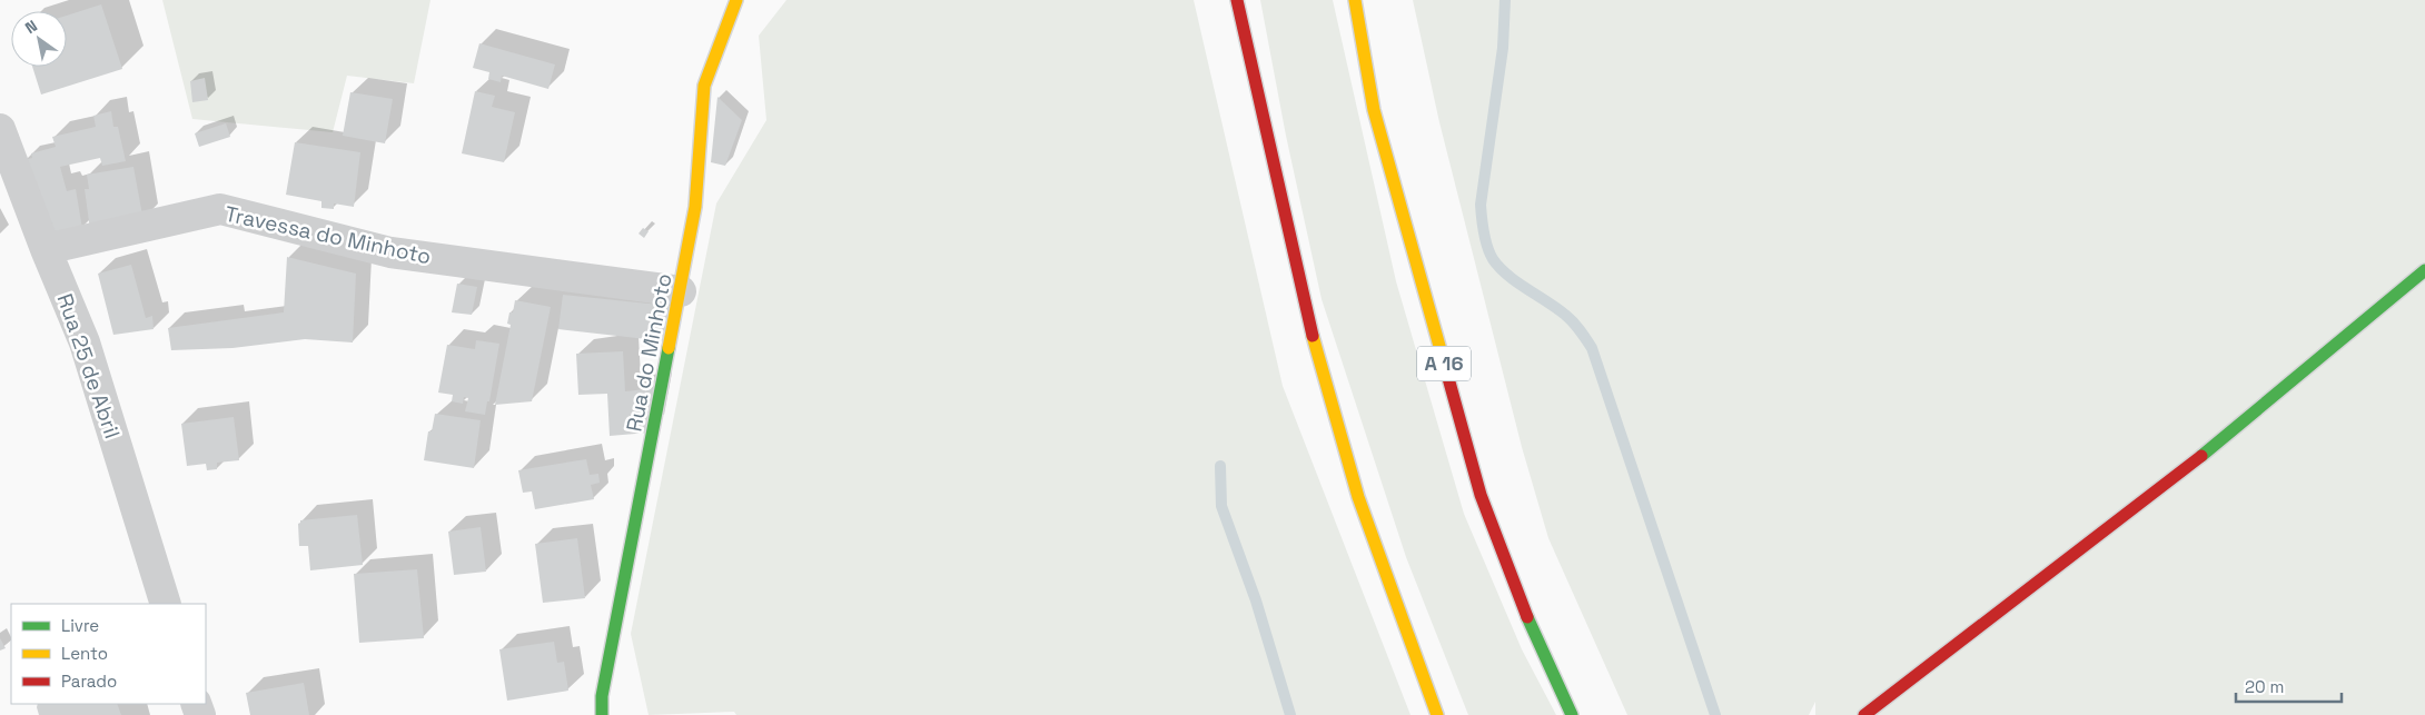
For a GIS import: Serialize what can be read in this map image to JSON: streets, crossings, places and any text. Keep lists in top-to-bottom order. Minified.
{"streets":{"main road":["Rua do Minhoto","A 16"],"street":["Travessa do Minhoto","Rua 25 de Abril"]},"crossings":[["Travessa do Minhoto","Rua do Minhoto"],["Travessa do Minhoto","Rua 25 de Abril"]],"legend":["Livre","Lento","Parado"],"scale_bar":"20 m","north":"top left"}
